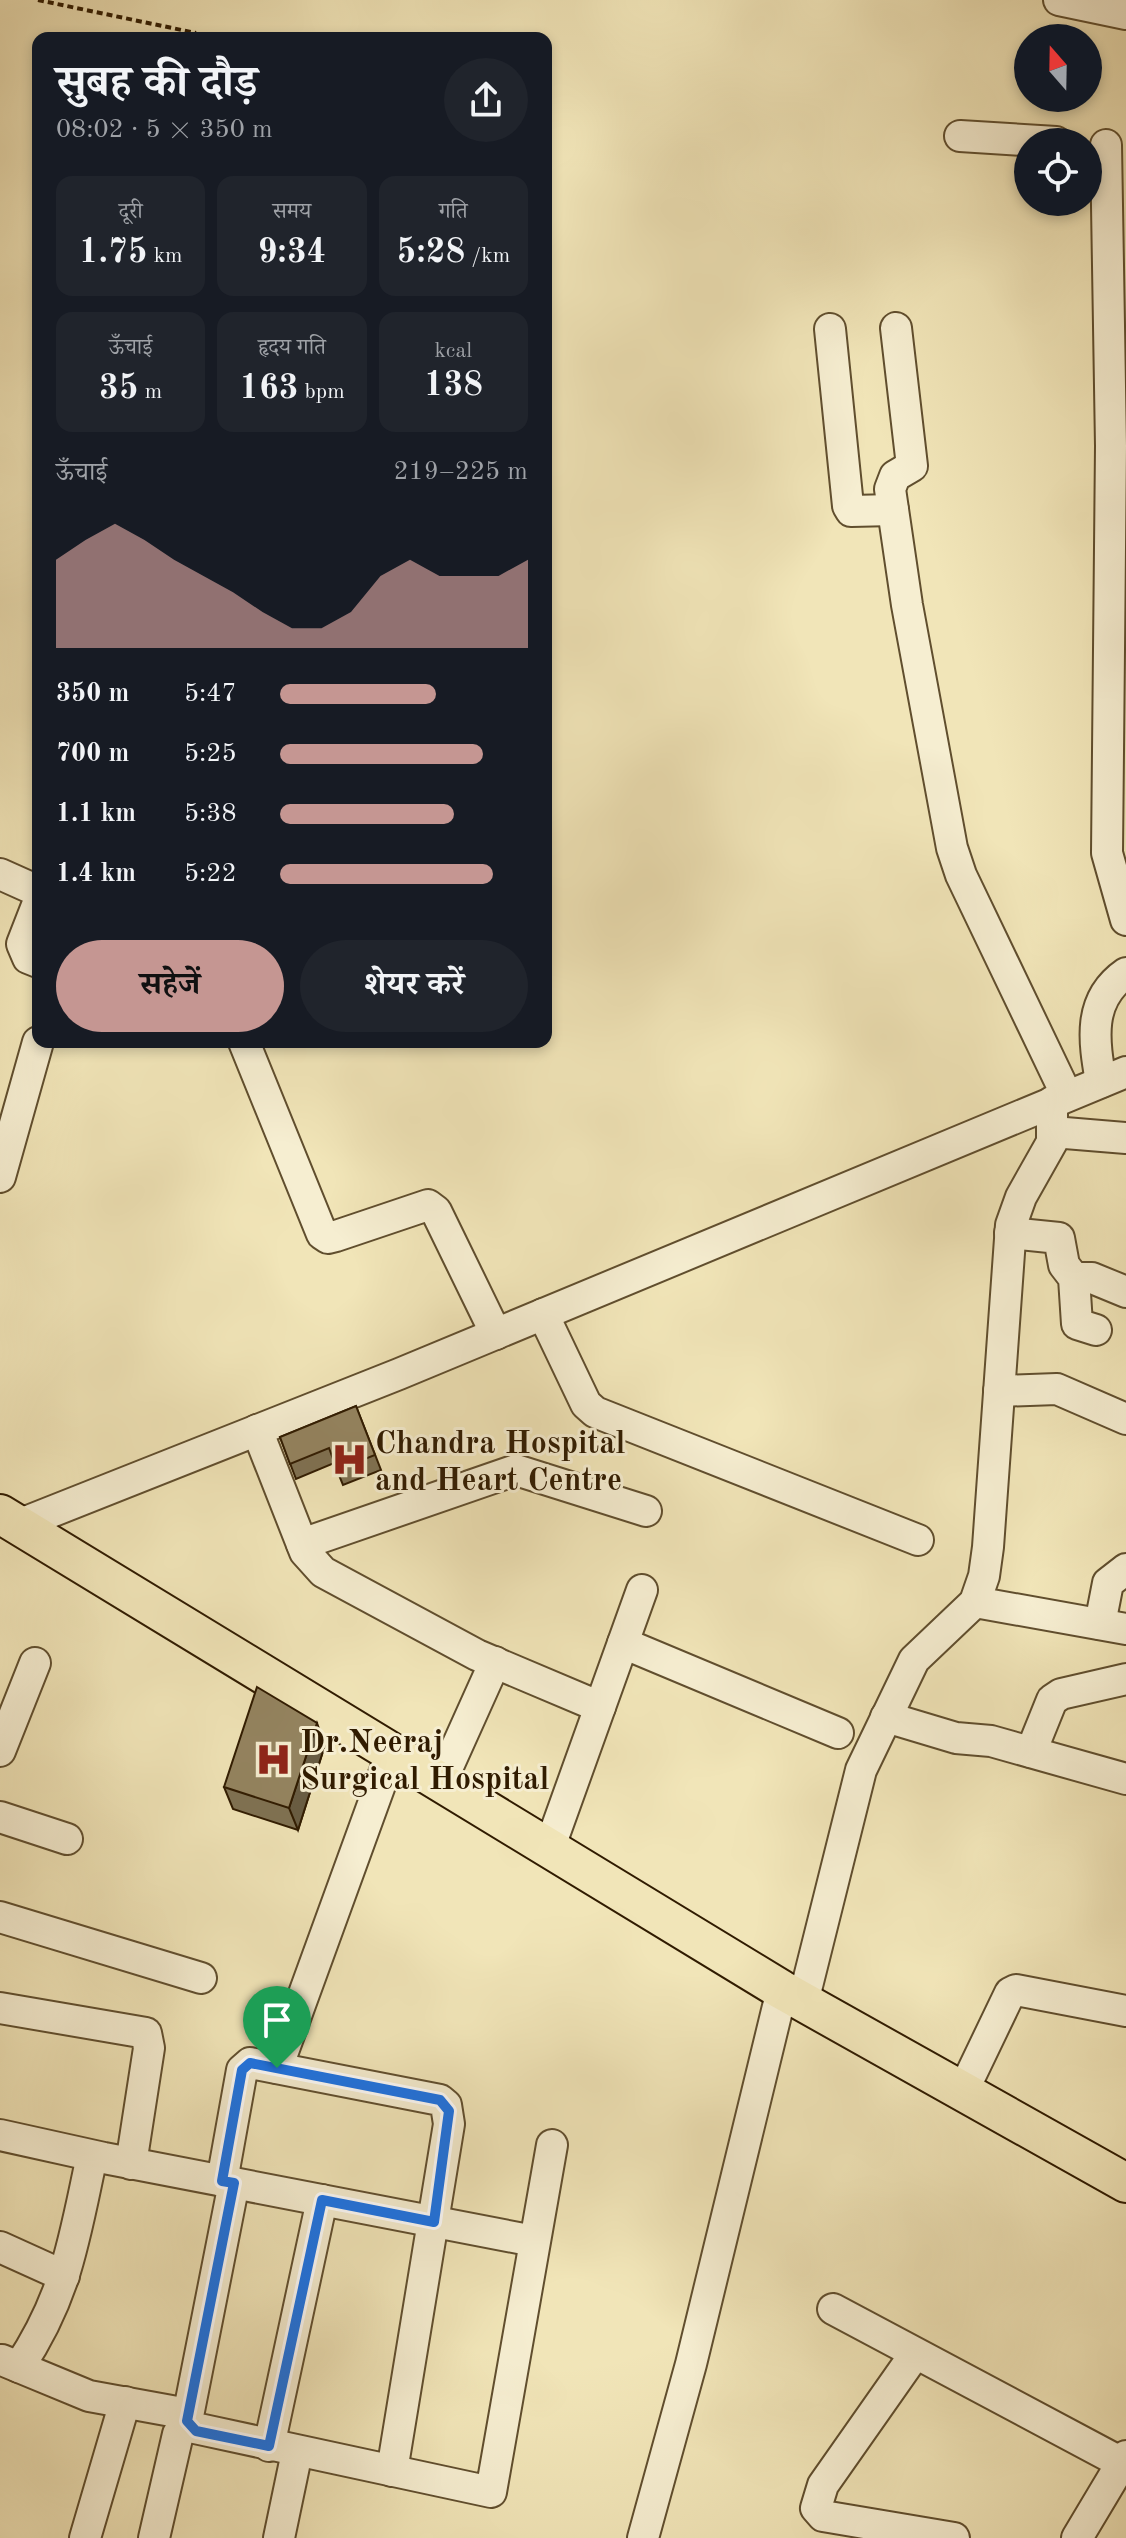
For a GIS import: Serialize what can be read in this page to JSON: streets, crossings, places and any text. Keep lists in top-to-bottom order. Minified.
{"places":{"hospital":["Chandra Hospital and Heart Centre","Dr.Neeraj Surgical Hospital"]},"north":"top","page":{"heading":["सुबह की दौड़","08:02 · 5 × 350 m"],"stats":[["दूरी","1.75 km"],["समय","9:34"],["गति","5:28 /km"],["ऊँचाई","35 m"],["हृदय गति","163 bpm"],["kcal","138"]],"chart":["ऊँचाई","219–225 m"],"list":[{"name":"350 m","note":"5:47"},{"name":"700 m","note":"5:25"},{"name":"1.1 km","note":"5:38"},{"name":"1.4 km","note":"5:22"}],"buttons":["सहेजें","शेयर करें"]}}
